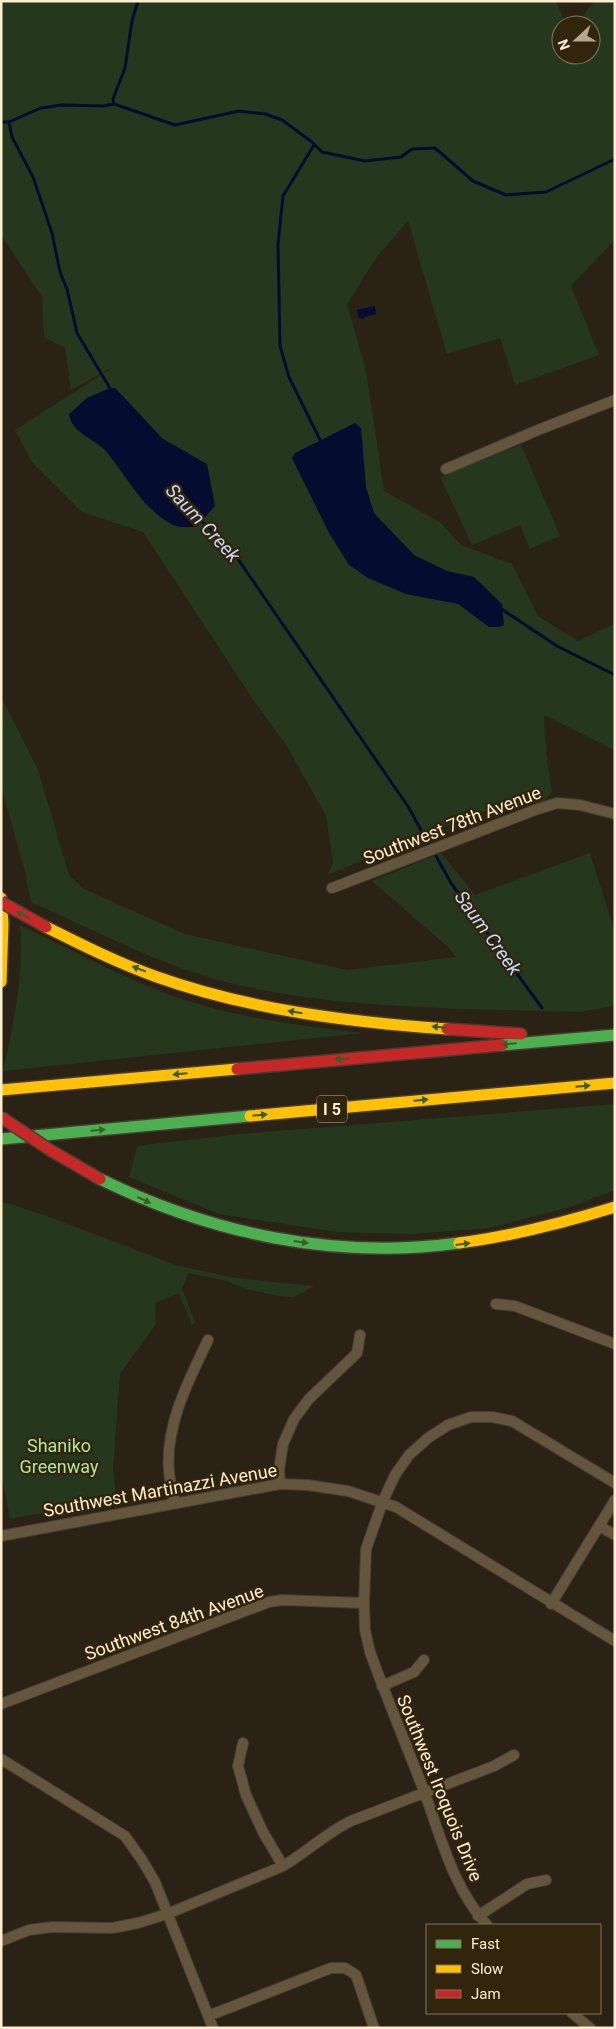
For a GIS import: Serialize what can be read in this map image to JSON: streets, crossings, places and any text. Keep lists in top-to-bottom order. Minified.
{"streets":{"highway":["I 5"],"street":["Southwest 78th Avenue","Southwest Martinazzi Avenue","Southwest 84th Avenue","Southwest Iroquois Drive"]},"crossings":[["Southwest Martinazzi Avenue","Southwest Iroquois Drive"],["Southwest 84th Avenue","Southwest Iroquois Drive"]],"water":["Saum Creek"],"parks":["Shaniko Greenway"],"legend":["Fast","Slow","Jam"],"north":"left"}
